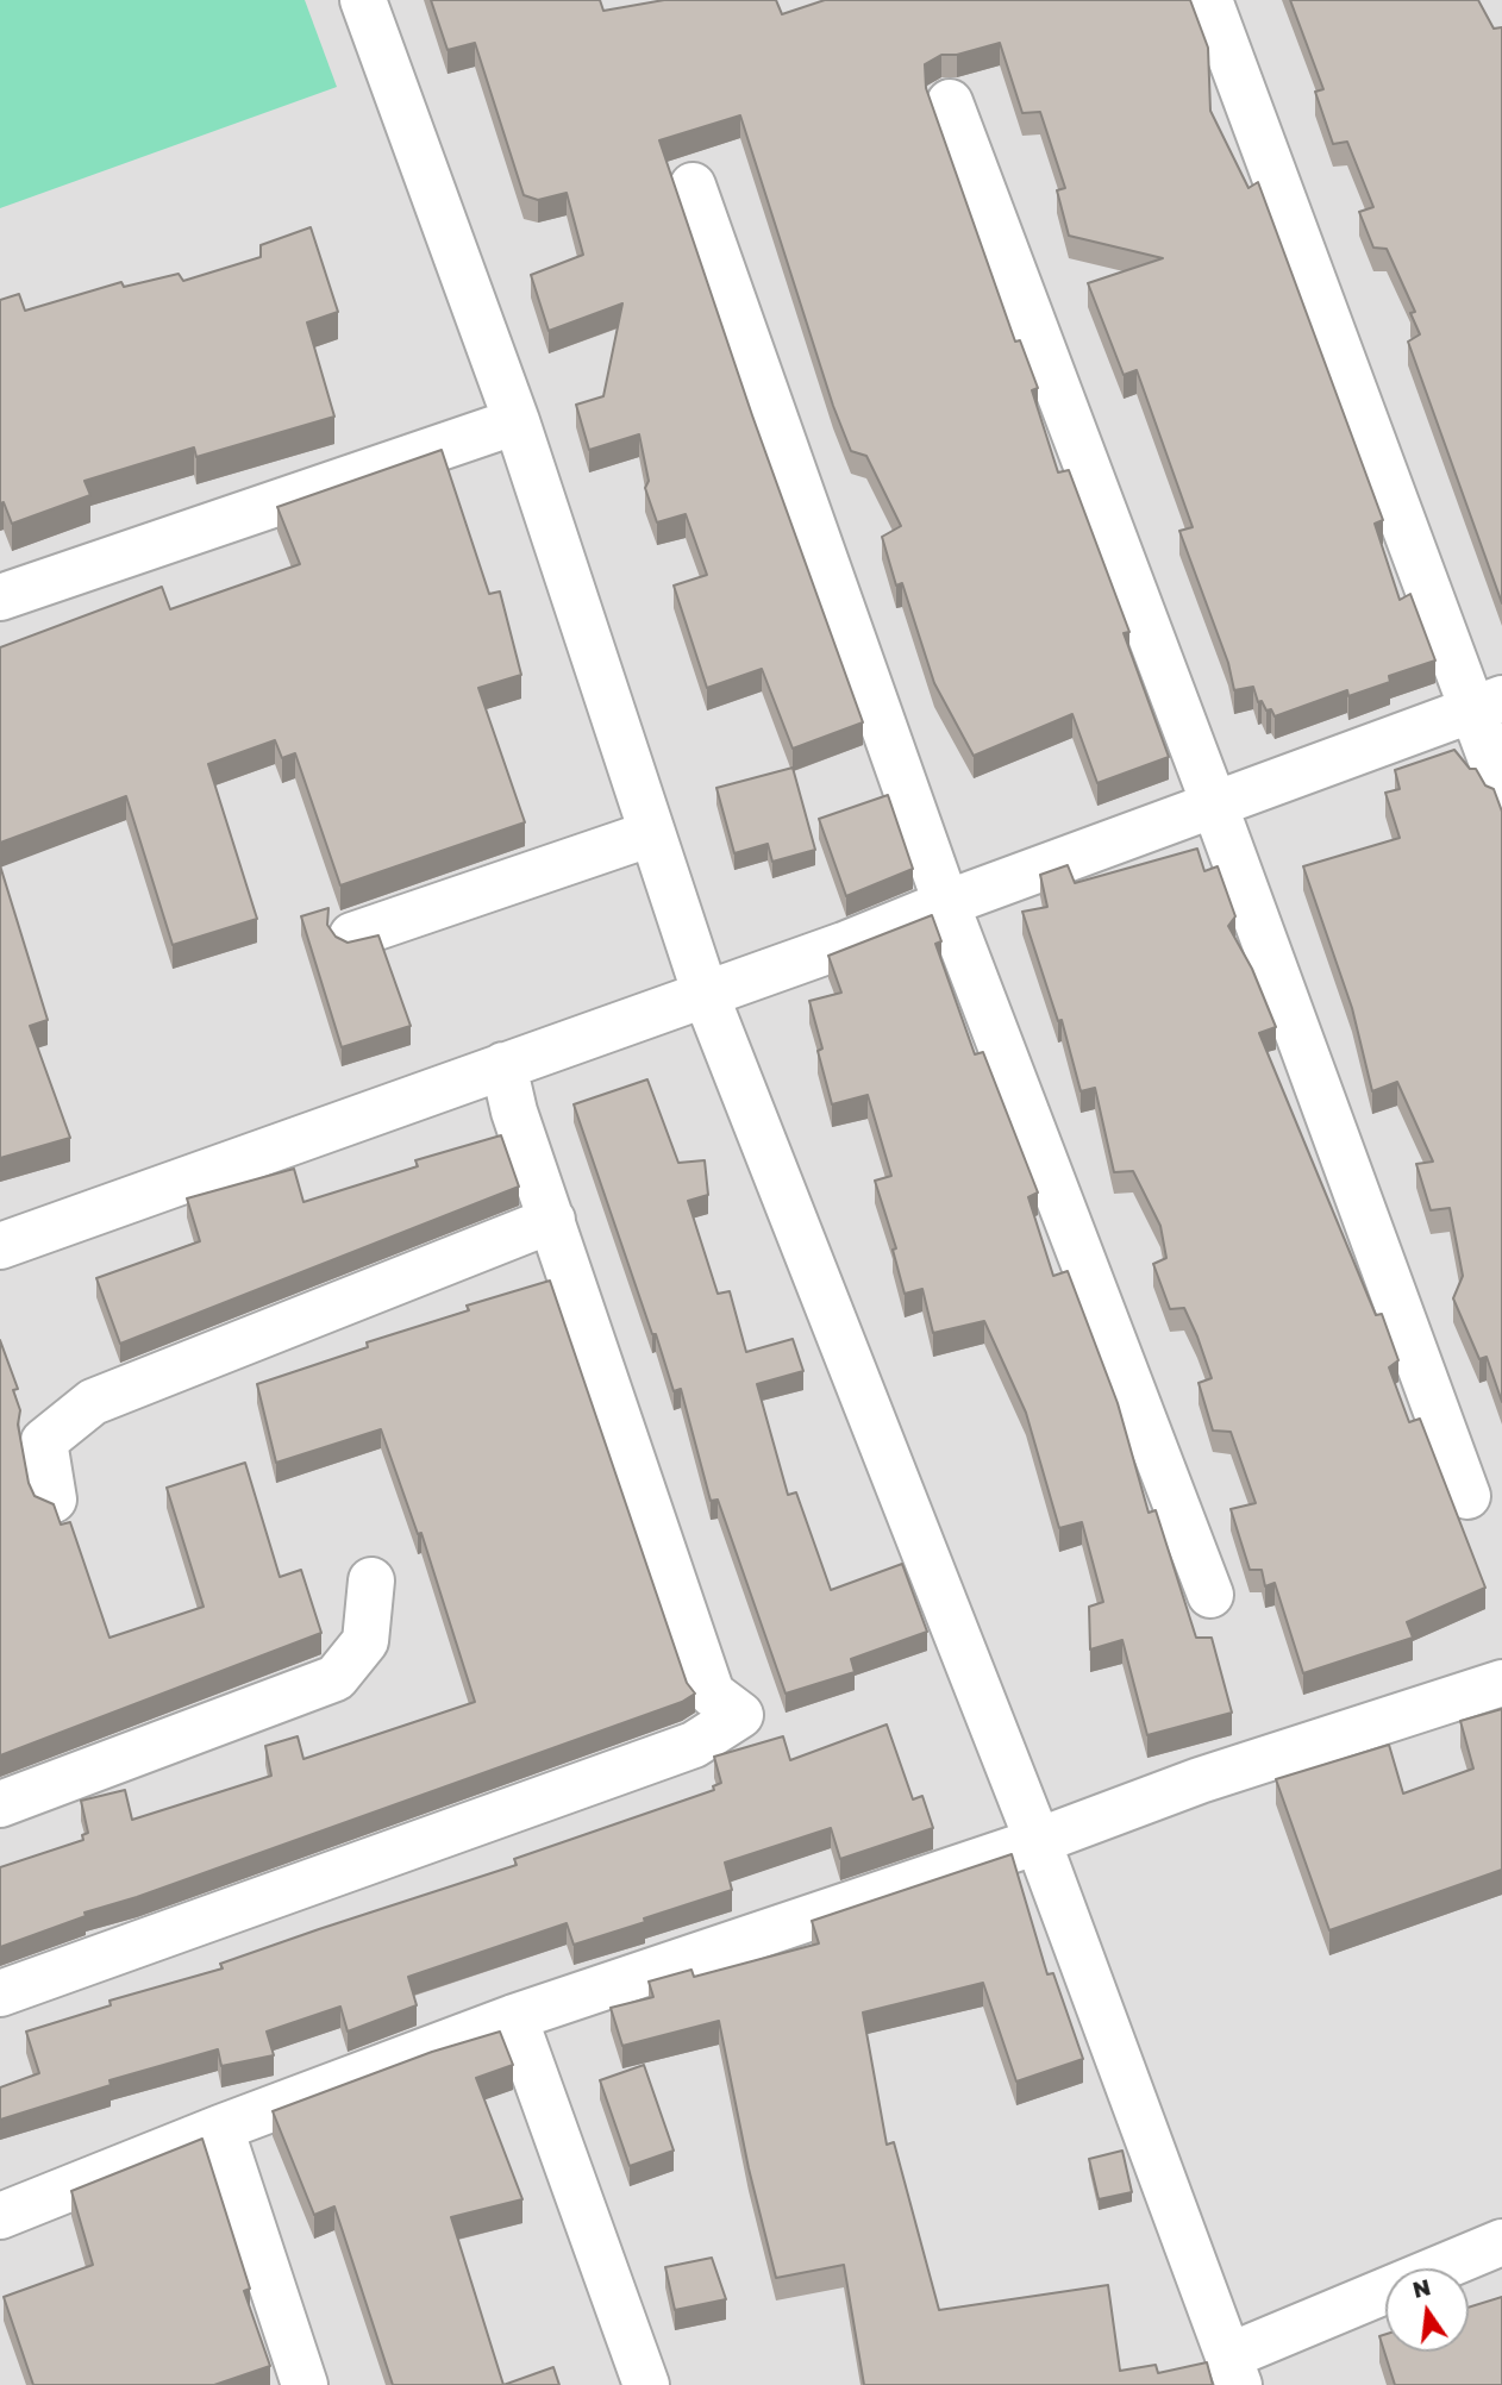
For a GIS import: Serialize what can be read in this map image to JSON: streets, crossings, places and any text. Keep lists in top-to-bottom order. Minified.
{"north":"top"}
